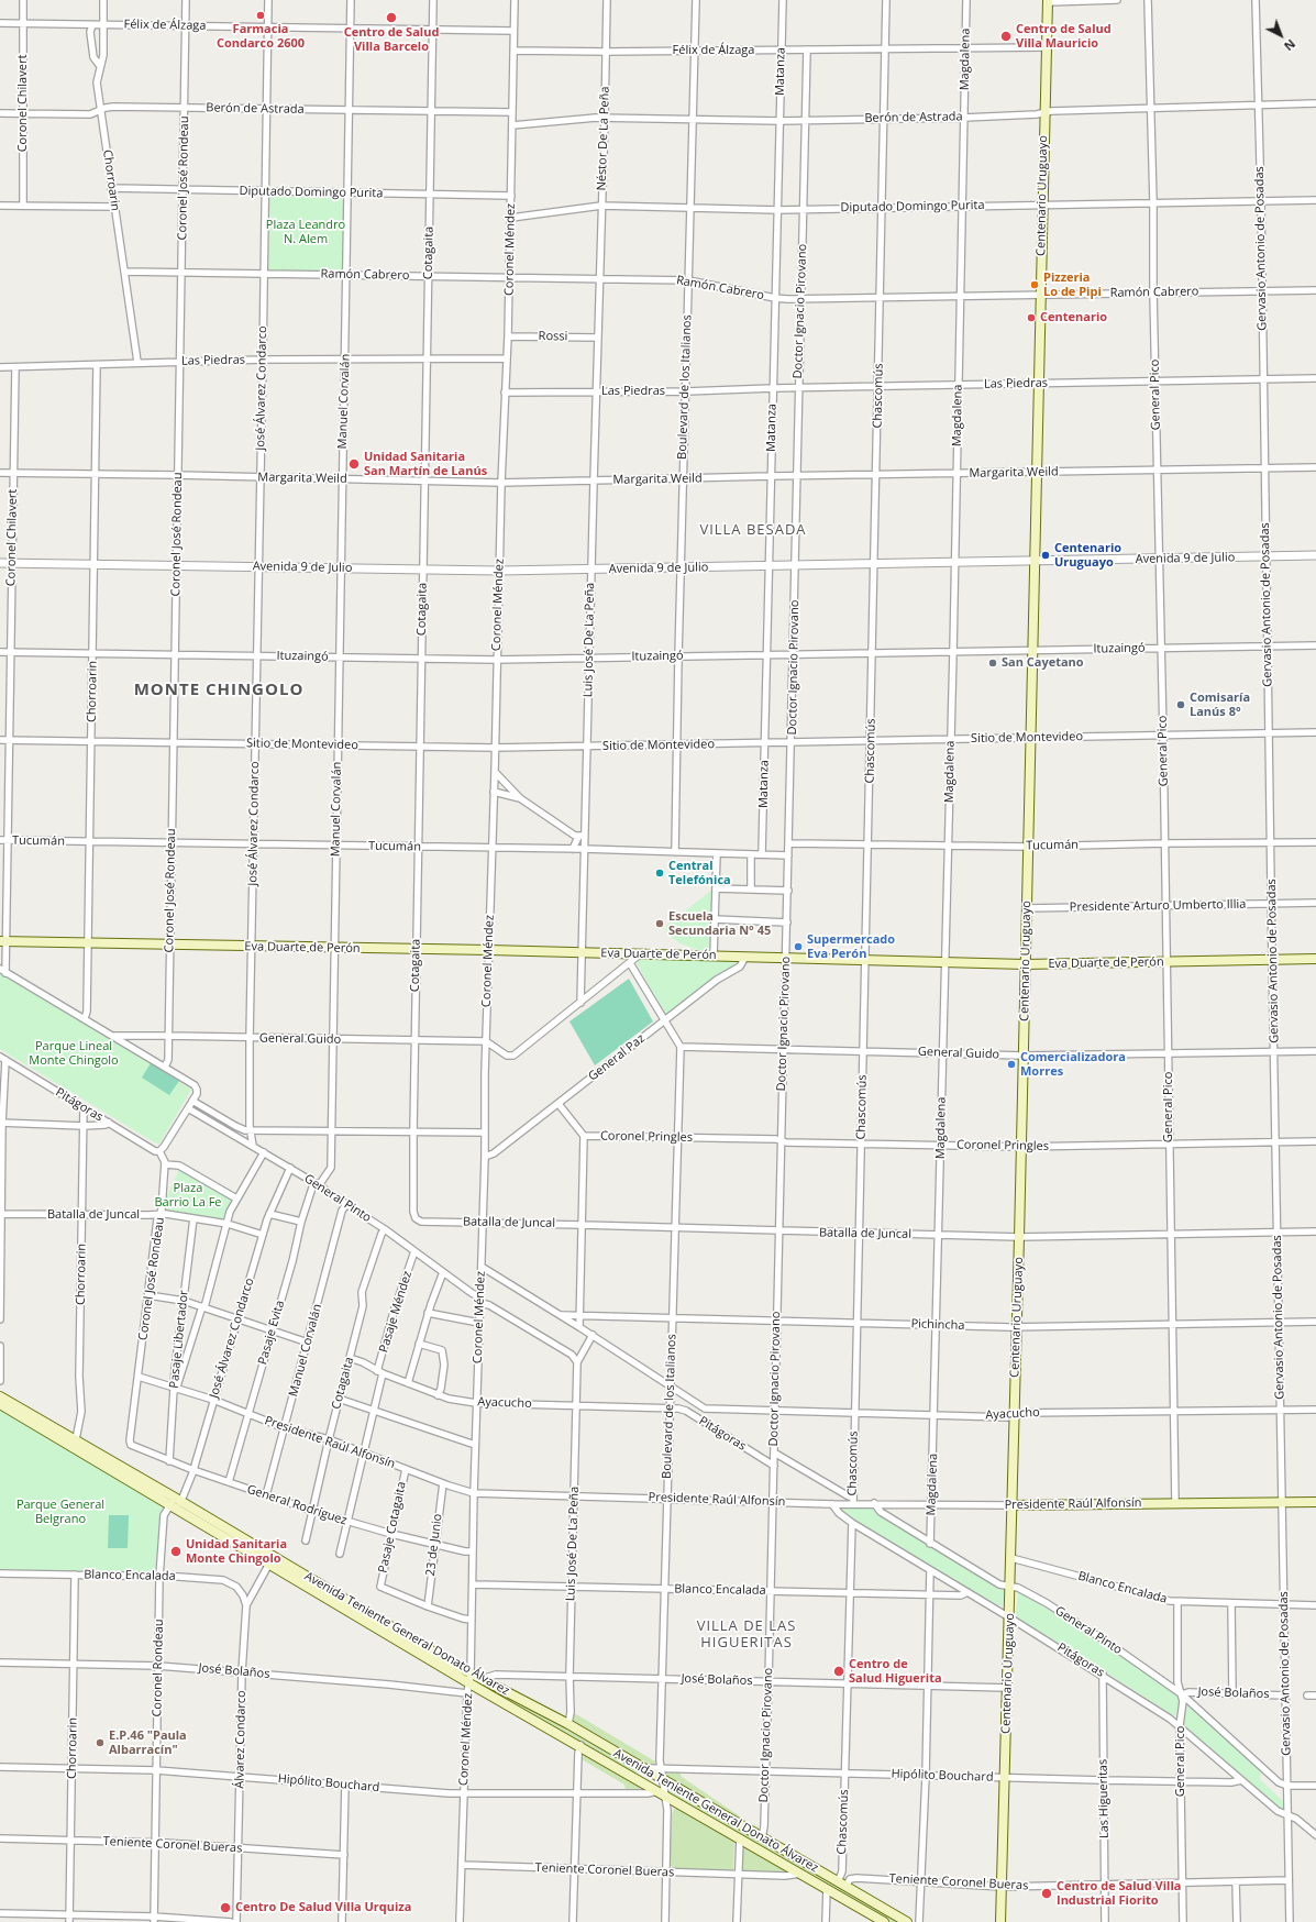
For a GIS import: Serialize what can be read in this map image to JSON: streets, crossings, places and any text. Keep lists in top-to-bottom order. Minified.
{"streets":{"main road":["Centenario Uruguayo","Eva Duarte de Perón","Presidente Raúl Alfonsín","Avenida Teniente General Donato Álvarez"],"street":["Félix de Álzaga","Magdalena","Matanza","Coronel Chilavert","Berón de Astrada","Néstor De La Peña","Coronel José Rondeau","Chorroarin","Diputado Domingo Purita","Gervasio Antonio de Posadas","Coronel Méndez","Cotagaita","Ramón Cabrero","Doctor Ignacio Pirovano","Rossi","Las Piedras","Boulevard de los Italianos","José Álvarez Condarco","General Pico","Chascomús","Manuel Corvalán","Margarita Weild","Avenida 9 de Julio","Luis José De La Peña","Ituzaingó","Sitio de Montevideo","Tucumán","Presidente Arturo Umberto Illia","General Guido","General Paz","Pitágoras","Coronel Pringles","General Pinto","Batalla de Juncal","Pasaje Méndez","Pichincha","Pasaje Evita","Pasaje Libertador","Ayacucho","General Rodríguez","Pasaje Cotagaita","23 de Junio","Blanco Encalada","Coronel Rondeau","José Bolaños","Álvarez Condarco","Hipólito Bouchard","Las Higueritas","Teniente Coronel Bueras"]},"crossings":[["Félix de Álzaga","Magdalena"],["Félix de Álzaga","Matanza"],["Félix de Álzaga","Coronel Chilavert"],["Félix de Álzaga","Néstor De La Peña"],["Félix de Álzaga","Coronel José Rondeau"],["Félix de Álzaga","Chorroarin"],["Félix de Álzaga","Centenario Uruguayo"],["Félix de Álzaga","Coronel Méndez"],["Félix de Álzaga","Cotagaita"],["Félix de Álzaga","Doctor Ignacio Pirovano"],["Félix de Álzaga","Boulevard de los Italianos"],["Félix de Álzaga","José Álvarez Condarco"],["Félix de Álzaga","Chascomús"],["Félix de Álzaga","Manuel Corvalán"],["Magdalena","Berón de Astrada"],["Magdalena","Diputado Domingo Purita"],["Magdalena","Ramón Cabrero"],["Magdalena","Las Piedras"],["Magdalena","Margarita Weild"],["Magdalena","Avenida 9 de Julio"],["Magdalena","Ituzaingó"],["Magdalena","Sitio de Montevideo"],["Magdalena","Tucumán"],["Magdalena","Eva Duarte de Perón"],["Magdalena","General Guido"],["Magdalena","Coronel Pringles"],["Magdalena","General Pinto"],["Magdalena","Batalla de Juncal"],["Magdalena","Pichincha"],["Magdalena","Ayacucho"],["Magdalena","Presidente Raúl Alfonsín"],["Matanza","Berón de Astrada"],["Matanza","Diputado Domingo Purita"],["Matanza","Ramón Cabrero"],["Matanza","Las Piedras"],["Matanza","Margarita Weild"],["Matanza","Avenida 9 de Julio"],["Matanza","Ituzaingó"],["Matanza","Sitio de Montevideo"],["Matanza","Tucumán"],["Coronel Chilavert","Berón de Astrada"],["Coronel Chilavert","Las Piedras"],["Coronel Chilavert","Margarita Weild"],["Coronel Chilavert","Avenida 9 de Julio"],["Coronel Chilavert","Ituzaingó"],["Coronel Chilavert","Sitio de Montevideo"],["Coronel Chilavert","Tucumán"],["Coronel Chilavert","Eva Duarte de Perón"],["Berón de Astrada","Néstor De La Peña"],["Berón de Astrada","Coronel José Rondeau"],["Berón de Astrada","Chorroarin"],["Berón de Astrada","Centenario Uruguayo"],["Berón de Astrada","Gervasio Antonio de Posadas"],["Berón de Astrada","Coronel Méndez"],["Berón de Astrada","Cotagaita"],["Berón de Astrada","Doctor Ignacio Pirovano"],["Berón de Astrada","Boulevard de los Italianos"],["Berón de Astrada","José Álvarez Condarco"],["Berón de Astrada","General Pico"],["Berón de Astrada","Chascomús"],["Berón de Astrada","Manuel Corvalán"],["Néstor De La Peña","Diputado Domingo Purita"],["Néstor De La Peña","Ramón Cabrero"],["Néstor De La Peña","Luis José De La Peña"],["Coronel José Rondeau","Diputado Domingo Purita"],["Coronel José Rondeau","Ramón Cabrero"],["Coronel José Rondeau","Las Piedras"],["Coronel José Rondeau","Margarita Weild"],["Coronel José Rondeau","Avenida 9 de Julio"],["Coronel José Rondeau","Ituzaingó"],["Coronel José Rondeau","Sitio de Montevideo"],["Coronel José Rondeau","Tucumán"],["Coronel José Rondeau","Eva Duarte de Perón"],["Coronel José Rondeau","General Guido"],["Coronel José Rondeau","Pitágoras"],["Coronel José Rondeau","Batalla de Juncal"],["Coronel José Rondeau","Presidente Raúl Alfonsín"],["Coronel José Rondeau","General Rodríguez"],["Chorroarin","Diputado Domingo Purita"],["Chorroarin","Ramón Cabrero"],["Chorroarin","Las Piedras"],["Chorroarin","Margarita Weild"],["Chorroarin","Avenida 9 de Julio"],["Chorroarin","Ituzaingó"],["Chorroarin","Sitio de Montevideo"],["Chorroarin","Tucumán"],["Chorroarin","Eva Duarte de Perón"],["Chorroarin","Pitágoras"],["Chorroarin","Batalla de Juncal"],["Chorroarin","Blanco Encalada"],["Chorroarin","Avenida Teniente General Donato Álvarez"],["Chorroarin","José Bolaños"],["Chorroarin","Hipólito Bouchard"],["Chorroarin","Teniente Coronel Bueras"],["Diputado Domingo Purita","Centenario Uruguayo"],["Diputado Domingo Purita","Gervasio Antonio de Posadas"],["Diputado Domingo Purita","Coronel Méndez"],["Diputado Domingo Purita","Cotagaita"],["Diputado Domingo Purita","Doctor Ignacio Pirovano"],["Diputado Domingo Purita","Boulevard de los Italianos"],["Diputado Domingo Purita","José Álvarez Condarco"],["Diputado Domingo Purita","General Pico"],["Diputado Domingo Purita","Chascomús"],["Diputado Domingo Purita","Manuel Corvalán"],["Centenario Uruguayo","Ramón Cabrero"],["Centenario Uruguayo","Las Piedras"],["Centenario Uruguayo","Margarita Weild"],["Centenario Uruguayo","Avenida 9 de Julio"],["Centenario Uruguayo","Ituzaingó"],["Centenario Uruguayo","Sitio de Montevideo"],["Centenario Uruguayo","Tucumán"],["Centenario Uruguayo","Presidente Arturo Umberto Illia"],["Centenario Uruguayo","Eva Duarte de Perón"],["Centenario Uruguayo","General Guido"],["Centenario Uruguayo","Pitágoras"],["Centenario Uruguayo","Coronel Pringles"],["Centenario Uruguayo","General Pinto"],["Centenario Uruguayo","Batalla de Juncal"],["Centenario Uruguayo","Pichincha"],["Centenario Uruguayo","Ayacucho"],["Centenario Uruguayo","Presidente Raúl Alfonsín"],["Centenario Uruguayo","Blanco Encalada"],["Centenario Uruguayo","José Bolaños"],["Centenario Uruguayo","Hipólito Bouchard"],["Centenario Uruguayo","Teniente Coronel Bueras"],["Gervasio Antonio de Posadas","Ramón Cabrero"],["Gervasio Antonio de Posadas","Las Piedras"],["Gervasio Antonio de Posadas","Margarita Weild"],["Gervasio Antonio de Posadas","Avenida 9 de Julio"],["Gervasio Antonio de Posadas","Ituzaingó"],["Gervasio Antonio de Posadas","Sitio de Montevideo"],["Gervasio Antonio de Posadas","Tucumán"],["Gervasio Antonio de Posadas","Presidente Arturo Umberto Illia"],["Gervasio Antonio de Posadas","Eva Duarte de Perón"],["Gervasio Antonio de Posadas","General Guido"],["Gervasio Antonio de Posadas","Pitágoras"],["Gervasio Antonio de Posadas","Coronel Pringles"],["Gervasio Antonio de Posadas","General Pinto"],["Gervasio Antonio de Posadas","Batalla de Juncal"],["Gervasio Antonio de Posadas","Pichincha"],["Gervasio Antonio de Posadas","Ayacucho"],["Gervasio Antonio de Posadas","Presidente Raúl Alfonsín"],["Gervasio Antonio de Posadas","Blanco Encalada"],["Gervasio Antonio de Posadas","José Bolaños"],["Gervasio Antonio de Posadas","Teniente Coronel Bueras"],["Coronel Méndez","Ramón Cabrero"],["Coronel Méndez","Rossi"],["Coronel Méndez","Las Piedras"],["Coronel Méndez","Margarita Weild"],["Coronel Méndez","Avenida 9 de Julio"],["Coronel Méndez","Ituzaingó"],["Coronel Méndez","Sitio de Montevideo"],["Coronel Méndez","Tucumán"],["Coronel Méndez","Eva Duarte de Perón"],["Coronel Méndez","General Guido"],["Coronel Méndez","General Paz"],["Coronel Méndez","General Pinto"],["Coronel Méndez","Batalla de Juncal"],["Coronel Méndez","Ayacucho"],["Coronel Méndez","Presidente Raúl Alfonsín"],["Coronel Méndez","General Rodríguez"],["Coronel Méndez","Blanco Encalada"],["Coronel Méndez","Avenida Teniente General Donato Álvarez"],["Coronel Méndez","José Bolaños"],["Coronel Méndez","Hipólito Bouchard"],["Coronel Méndez","Teniente Coronel Bueras"],["Cotagaita","Ramón Cabrero"],["Cotagaita","Las Piedras"],["Cotagaita","Margarita Weild"],["Cotagaita","Avenida 9 de Julio"],["Cotagaita","Ituzaingó"],["Cotagaita","Sitio de Montevideo"],["Cotagaita","Tucumán"],["Cotagaita","Eva Duarte de Perón"],["Cotagaita","General Guido"],["Cotagaita","General Pinto"],["Cotagaita","Batalla de Juncal"],["Cotagaita","Ayacucho"],["Cotagaita","Presidente Raúl Alfonsín"],["Cotagaita","General Rodríguez"],["Ramón Cabrero","Doctor Ignacio Pirovano"],["Ramón Cabrero","Boulevard de los Italianos"],["Ramón Cabrero","José Álvarez Condarco"],["Ramón Cabrero","General Pico"],["Ramón Cabrero","Chascomús"],["Ramón Cabrero","Manuel Corvalán"],["Ramón Cabrero","Luis José De La Peña"],["Doctor Ignacio Pirovano","Las Piedras"],["Doctor Ignacio Pirovano","Margarita Weild"],["Doctor Ignacio Pirovano","Avenida 9 de Julio"],["Doctor Ignacio Pirovano","Ituzaingó"],["Doctor Ignacio Pirovano","Sitio de Montevideo"],["Doctor Ignacio Pirovano","Tucumán"],["Doctor Ignacio Pirovano","Eva Duarte de Perón"],["Doctor Ignacio Pirovano","General Guido"],["Doctor Ignacio Pirovano","Pitágoras"],["Doctor Ignacio Pirovano","Coronel Pringles"],["Doctor Ignacio Pirovano","Batalla de Juncal"],["Doctor Ignacio Pirovano","Pichincha"],["Doctor Ignacio Pirovano","Ayacucho"],["Doctor Ignacio Pirovano","Presidente Raúl Alfonsín"],["Doctor Ignacio Pirovano","Blanco Encalada"],["Doctor Ignacio Pirovano","Avenida Teniente General Donato Álvarez"],["Doctor Ignacio Pirovano","José Bolaños"],["Doctor Ignacio Pirovano","Hipólito Bouchard"],["Rossi","Luis José De La Peña"],["Las Piedras","Boulevard de los Italianos"],["Las Piedras","José Álvarez Condarco"],["Las Piedras","General Pico"],["Las Piedras","Chascomús"],["Las Piedras","Manuel Corvalán"],["Las Piedras","Luis José De La Peña"],["Boulevard de los Italianos","Margarita Weild"],["Boulevard de los Italianos","Avenida 9 de Julio"],["Boulevard de los Italianos","Ituzaingó"],["Boulevard de los Italianos","Sitio de Montevideo"],["Boulevard de los Italianos","Tucumán"],["Boulevard de los Italianos","General Guido"],["Boulevard de los Italianos","Pitágoras"],["Boulevard de los Italianos","Coronel Pringles"],["Boulevard de los Italianos","Batalla de Juncal"],["Boulevard de los Italianos","Pichincha"],["Boulevard de los Italianos","Ayacucho"],["Boulevard de los Italianos","Presidente Raúl Alfonsín"],["Boulevard de los Italianos","Blanco Encalada"],["Boulevard de los Italianos","Avenida Teniente General Donato Álvarez"],["Boulevard de los Italianos","José Bolaños"],["Boulevard de los Italianos","Hipólito Bouchard"],["Boulevard de los Italianos","Teniente Coronel Bueras"],["José Álvarez Condarco","Margarita Weild"],["José Álvarez Condarco","Avenida 9 de Julio"],["José Álvarez Condarco","Ituzaingó"],["José Álvarez Condarco","Sitio de Montevideo"],["José Álvarez Condarco","Tucumán"],["José Álvarez Condarco","Eva Duarte de Perón"],["José Álvarez Condarco","General Guido"],["José Álvarez Condarco","General Pinto"],["José Álvarez Condarco","Batalla de Juncal"],["José Álvarez Condarco","Presidente Raúl Alfonsín"],["José Álvarez Condarco","General Rodríguez"],["José Álvarez Condarco","Avenida Teniente General Donato Álvarez"],["José Álvarez Condarco","Coronel Rondeau"],["General Pico","Margarita Weild"],["General Pico","Avenida 9 de Julio"],["General Pico","Ituzaingó"],["General Pico","Sitio de Montevideo"],["General Pico","Tucumán"],["General Pico","Presidente Arturo Umberto Illia"],["General Pico","Eva Duarte de Perón"],["General Pico","General Guido"],["General Pico","Pitágoras"],["General Pico","Coronel Pringles"],["General Pico","General Pinto"],["General Pico","Batalla de Juncal"],["General Pico","Pichincha"],["General Pico","Ayacucho"],["General Pico","Presidente Raúl Alfonsín"],["General Pico","Blanco Encalada"],["General Pico","José Bolaños"],["General Pico","Hipólito Bouchard"],["General Pico","Teniente Coronel Bueras"],["Chascomús","Margarita Weild"],["Chascomús","Avenida 9 de Julio"],["Chascomús","Ituzaingó"],["Chascomús","Sitio de Montevideo"],["Chascomús","Tucumán"],["Chascomús","Eva Duarte de Perón"],["Chascomús","General Guido"],["Chascomús","Pitágoras"],["Chascomús","Coronel Pringles"],["Chascomús","Batalla de Juncal"],["Chascomús","Pichincha"],["Chascomús","Ayacucho"],["Chascomús","Presidente Raúl Alfonsín"],["Chascomús","Blanco Encalada"],["Chascomús","Avenida Teniente General Donato Álvarez"],["Chascomús","José Bolaños"],["Chascomús","Hipólito Bouchard"],["Chascomús","Teniente Coronel Bueras"],["Manuel Corvalán","Margarita Weild"],["Manuel Corvalán","Avenida 9 de Julio"],["Manuel Corvalán","Ituzaingó"],["Manuel Corvalán","Sitio de Montevideo"],["Manuel Corvalán","Tucumán"],["Manuel Corvalán","Eva Duarte de Perón"],["Manuel Corvalán","General Guido"],["Manuel Corvalán","General Pinto"],["Manuel Corvalán","Pasaje Evita"],["Manuel Corvalán","Presidente Raúl Alfonsín"],["Manuel Corvalán","General Rodríguez"],["Margarita Weild","Luis José De La Peña"],["Avenida 9 de Julio","Luis José De La Peña"],["Luis José De La Peña","Ituzaingó"],["Luis José De La Peña","Sitio de Montevideo"],["Luis José De La Peña","Tucumán"],["Luis José De La Peña","Eva Duarte de Perón"],["Luis José De La Peña","Ayacucho"],["Luis José De La Peña","Presidente Raúl Alfonsín"],["Luis José De La Peña","Blanco Encalada"],["Luis José De La Peña","Avenida Teniente General Donato Álvarez"],["Luis José De La Peña","José Bolaños"],["Eva Duarte de Perón","General Paz"],["Pitágoras","Ayacucho"],["Pitágoras","Presidente Raúl Alfonsín"],["Pitágoras","Blanco Encalada"],["Pitágoras","Hipólito Bouchard"],["Pitágoras","Las Higueritas"],["General Pinto","Pasaje Méndez"],["General Pinto","Pasaje Evita"],["General Pinto","Presidente Raúl Alfonsín"],["General Pinto","José Bolaños"],["Batalla de Juncal","Pasaje Libertador"],["Pasaje Méndez","Ayacucho"],["Pasaje Méndez","Presidente Raúl Alfonsín"],["Pasaje Méndez","General Rodríguez"],["Pasaje Evita","Presidente Raúl Alfonsín"],["Pasaje Evita","General Rodríguez"],["Pasaje Libertador","Presidente Raúl Alfonsín"],["Pasaje Libertador","General Rodríguez"],["Presidente Raúl Alfonsín","Pasaje Cotagaita"],["Presidente Raúl Alfonsín","23 de Junio"],["General Rodríguez","Pasaje Cotagaita"],["General Rodríguez","23 de Junio"],["Pasaje Cotagaita","23 de Junio"],["Blanco Encalada","Coronel Rondeau"],["Blanco Encalada","Álvarez Condarco"],["Avenida Teniente General Donato Álvarez","Coronel Rondeau"],["Avenida Teniente General Donato Álvarez","José Bolaños"],["Avenida Teniente General Donato Álvarez","Álvarez Condarco"],["Avenida Teniente General Donato Álvarez","Hipólito Bouchard"],["Avenida Teniente General Donato Álvarez","Teniente Coronel Bueras"],["Coronel Rondeau","José Bolaños"],["Coronel Rondeau","Hipólito Bouchard"],["Coronel Rondeau","Teniente Coronel Bueras"],["José Bolaños","Álvarez Condarco"],["Álvarez Condarco","Hipólito Bouchard"],["Álvarez Condarco","Teniente Coronel Bueras"],["Hipólito Bouchard","Las Higueritas"],["Las Higueritas","Teniente Coronel Bueras"]],"districts":["VILLA BESADA","MONTE CHINGOLO","VILLA DE LAS HIGUERITAS"],"parks":["Plaza Leandro N. Alem","Parque Lineal Monte Chingolo","Plaza Barrio La Fe","Parque General Belgrano"],"places":["Farmacia Condarco 2600","Centro de Salud Villa Barcelo","Centro de Salud Villa Mauricio","Pizzeria Lo de Pipi","Centenario","Unidad Sanitaria San Martín de Lanús","Centenario Uruguayo","San Cayetano","Comisaría Lanús 8°","Central Telefónica","Escuela Secundaria N° 45","Supermercado Eva Perón","Comercializadora Morres","Unidad Sanitaria Monte Chingolo","Centro de Salud Higuerita","E.P.46 \"Paula Albarracín\"","Centro de Salud Villa Industrial Fiorito","Centro De Salud Villa Urquiza"],"north":"bottom right"}
